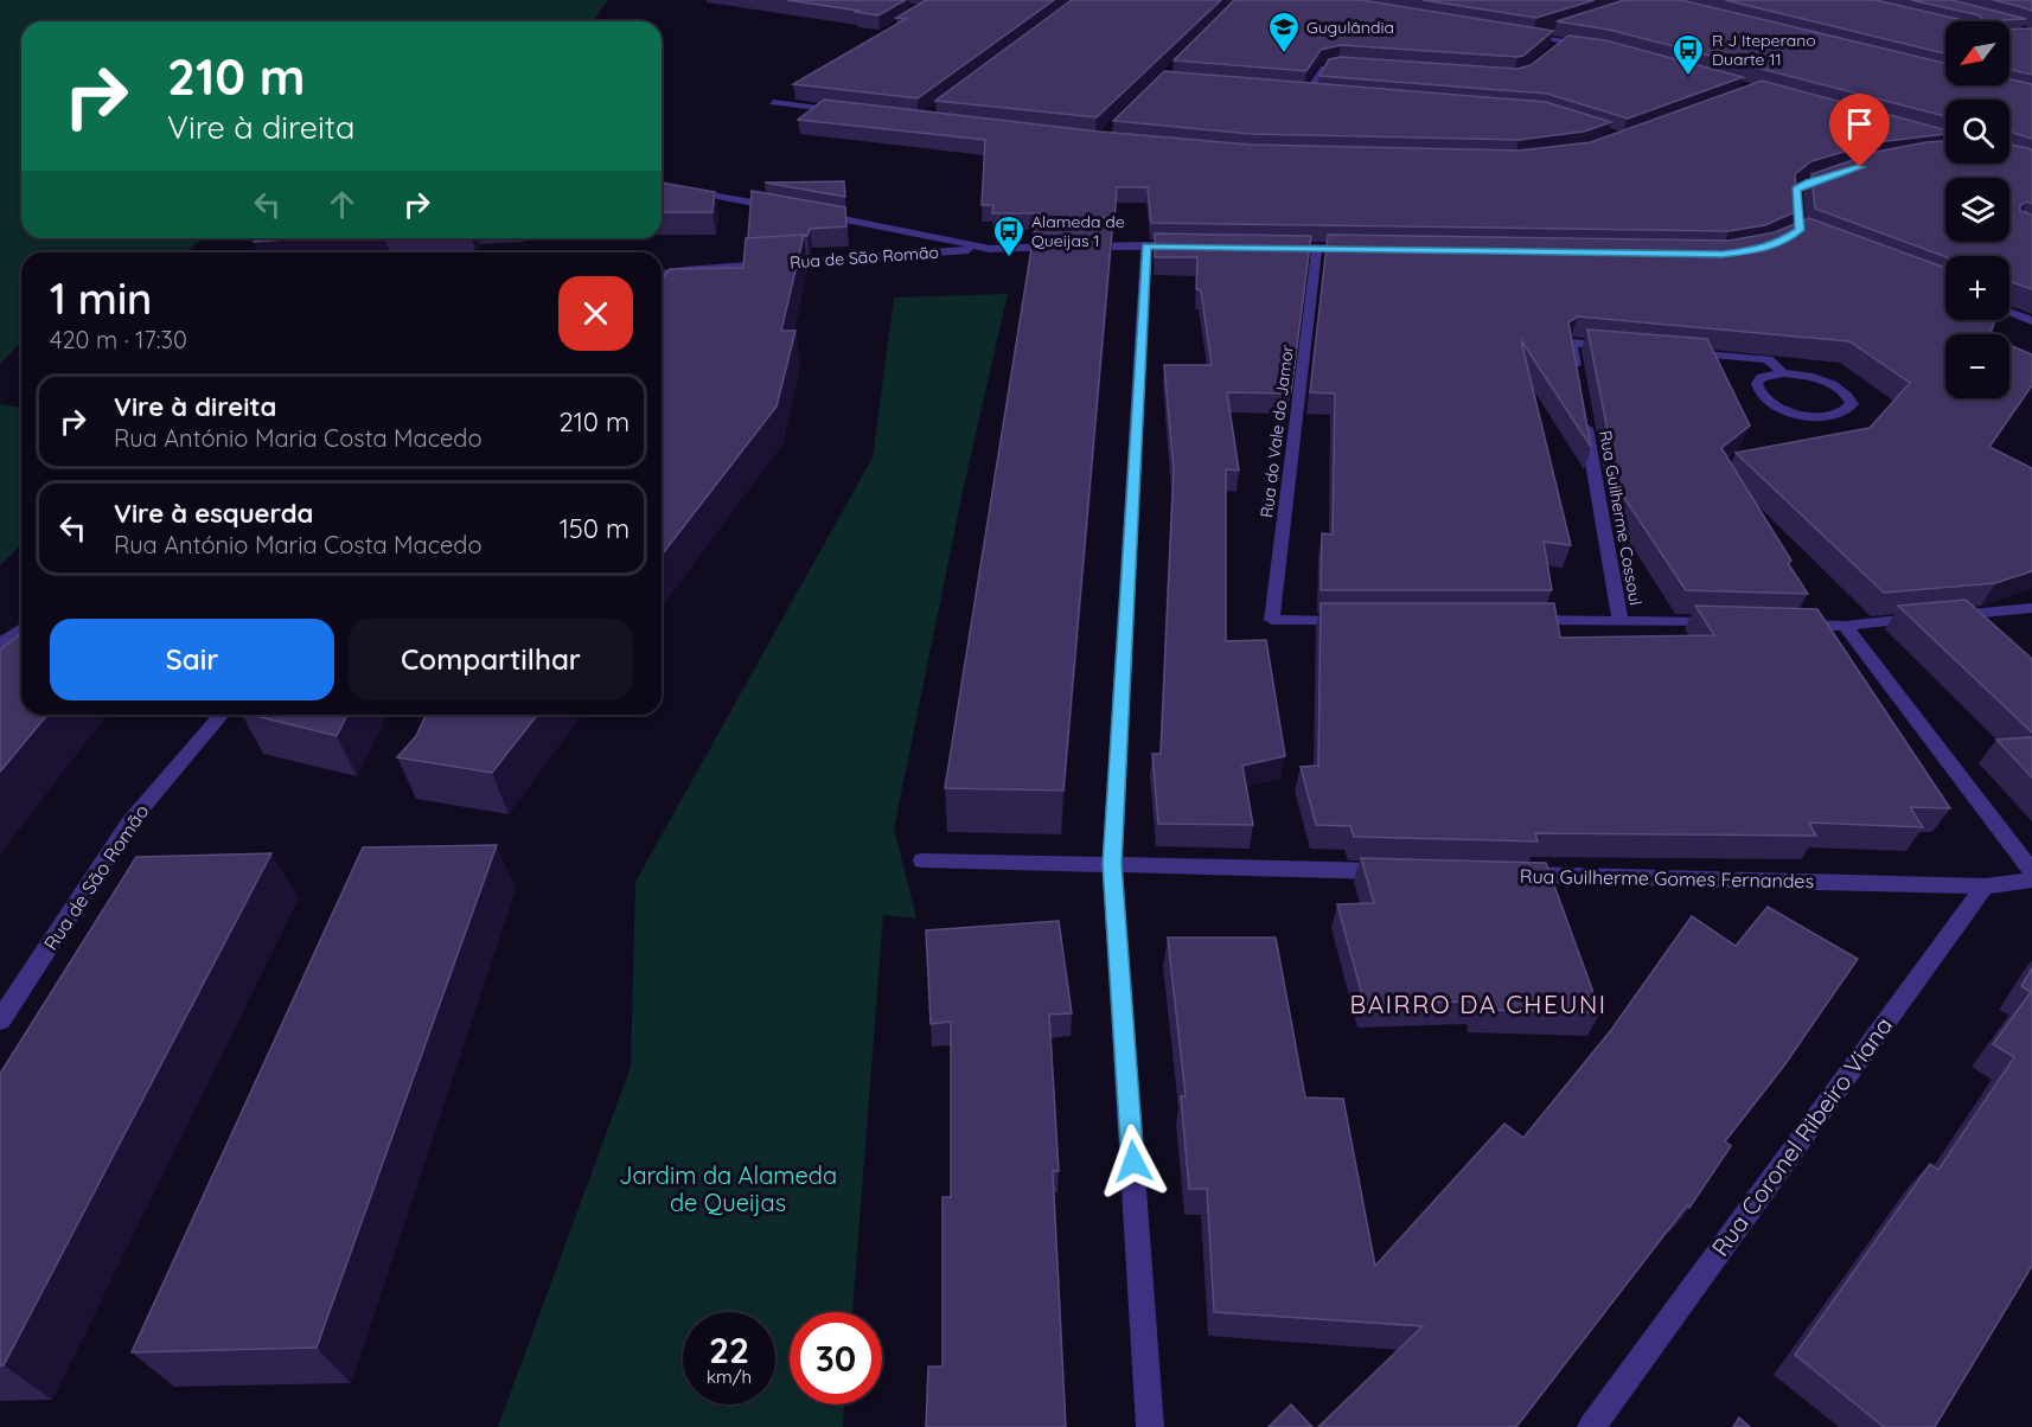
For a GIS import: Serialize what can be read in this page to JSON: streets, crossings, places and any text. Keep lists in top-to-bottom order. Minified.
{"streets":{"street":["Rua de São Romão","Rua do Vale do Jamor","Rua Guilherme Cossoul","Rua Guilherme Gomes Fernandes","Rua Coronel Ribeiro Viana"]},"crossings":[["Rua Guilherme Gomes Fernandes","Rua Coronel Ribeiro Viana"]],"districts":["BAIRRO DA CHEUNI"],"parks":["Jardim da Alameda de Queijas"],"places":{"school or university":["Gugulândia"],"bus stop":["R J Iteperano Duarte 11","Alameda de Queijas 1"]},"north":"bottom left","page":{"map_buttons":["+","−"],"turn":["210 m","Vire à direita"],"heading":["1 min","420 m · 17:30"],"list":[{"name":"Vire à direita","note":"Rua António Maria Costa Macedo","value":"210 m"},{"name":"Vire à esquerda","note":"Rua António Maria Costa Macedo","value":"150 m"}],"buttons":["Sair","Compartilhar"],"speed":"22 km/h","limit":"30"}}
